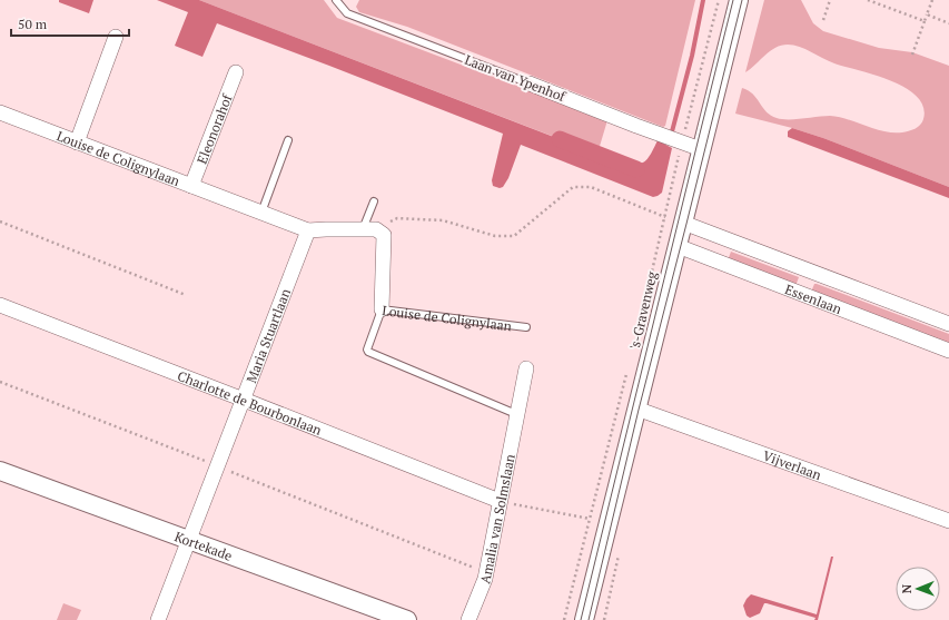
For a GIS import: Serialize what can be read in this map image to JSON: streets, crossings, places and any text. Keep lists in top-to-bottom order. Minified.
{"streets":{"street":["Laan van Ypenhof","Eleonorahof","Louise de Colignylaan","Essenlaan","'s-Gravenweg","Maria Stuartlaan","Charlotte de Bourbonlaan","Vijverlaan","Amalia van Solmslaan","Kortekade"]},"crossings":[["Laan van Ypenhof","'s-Gravenweg"],["Eleonorahof","Louise de Colignylaan"],["Louise de Colignylaan","Maria Stuartlaan"],["Essenlaan","'s-Gravenweg"],["'s-Gravenweg","Vijverlaan"],["Maria Stuartlaan","Charlotte de Bourbonlaan"],["Maria Stuartlaan","Kortekade"],["Charlotte de Bourbonlaan","Amalia van Solmslaan"]],"scale_bar":"50 m","north":"left"}
